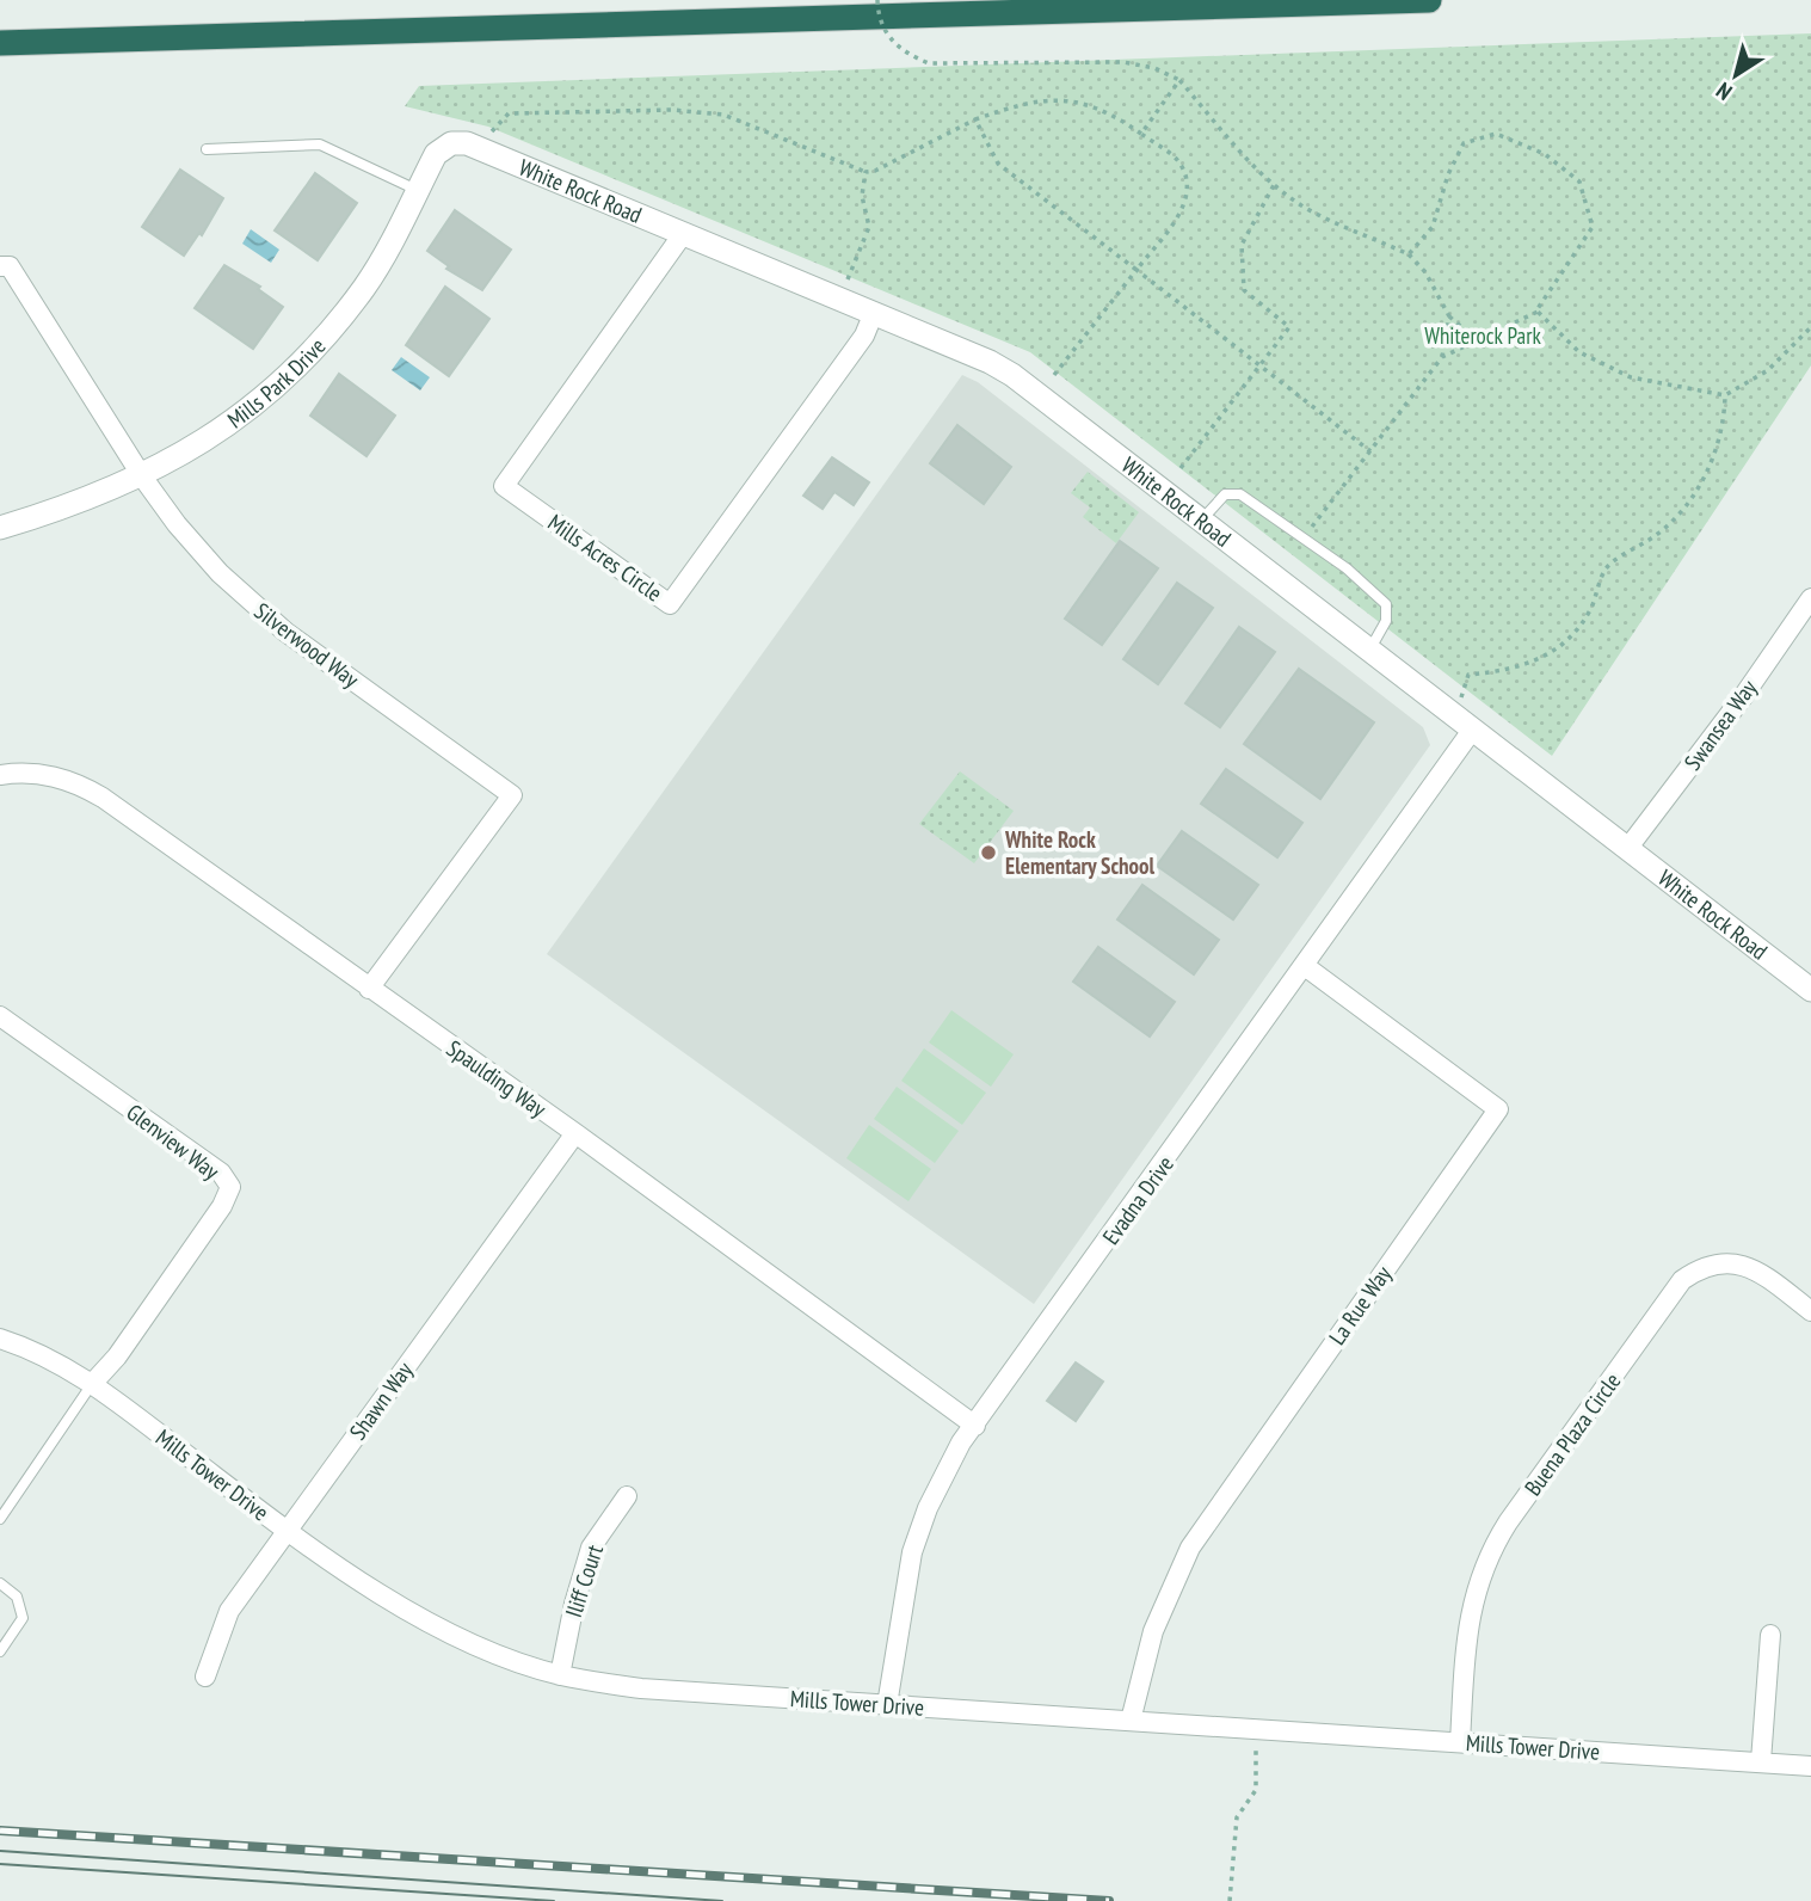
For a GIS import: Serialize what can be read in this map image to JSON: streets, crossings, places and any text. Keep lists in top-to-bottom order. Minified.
{"streets":{"street":["White Rock Road","Mills Park Drive","Mills Acres Circle","Silverwood Way","Swansea Way","Spaulding Way","Glenview Way","Evadna Drive","La Rue Way","Shawn Way","Buena Plaza Circle","Mills Tower Drive","Iliff Court"]},"crossings":[["White Rock Road","Mills Park Drive"],["White Rock Road","Mills Acres Circle"],["White Rock Road","Swansea Way"],["White Rock Road","Evadna Drive"],["Mills Park Drive","Silverwood Way"],["Silverwood Way","Spaulding Way"],["Spaulding Way","Evadna Drive"],["Spaulding Way","Shawn Way"],["Glenview Way","Mills Tower Drive"],["Evadna Drive","La Rue Way"],["Evadna Drive","Mills Tower Drive"],["La Rue Way","Mills Tower Drive"],["Shawn Way","Mills Tower Drive"],["Buena Plaza Circle","Mills Tower Drive"],["Mills Tower Drive","Iliff Court"]],"parks":["Whiterock Park"],"places":["White Rock Elementary School"],"north":"bottom left"}
